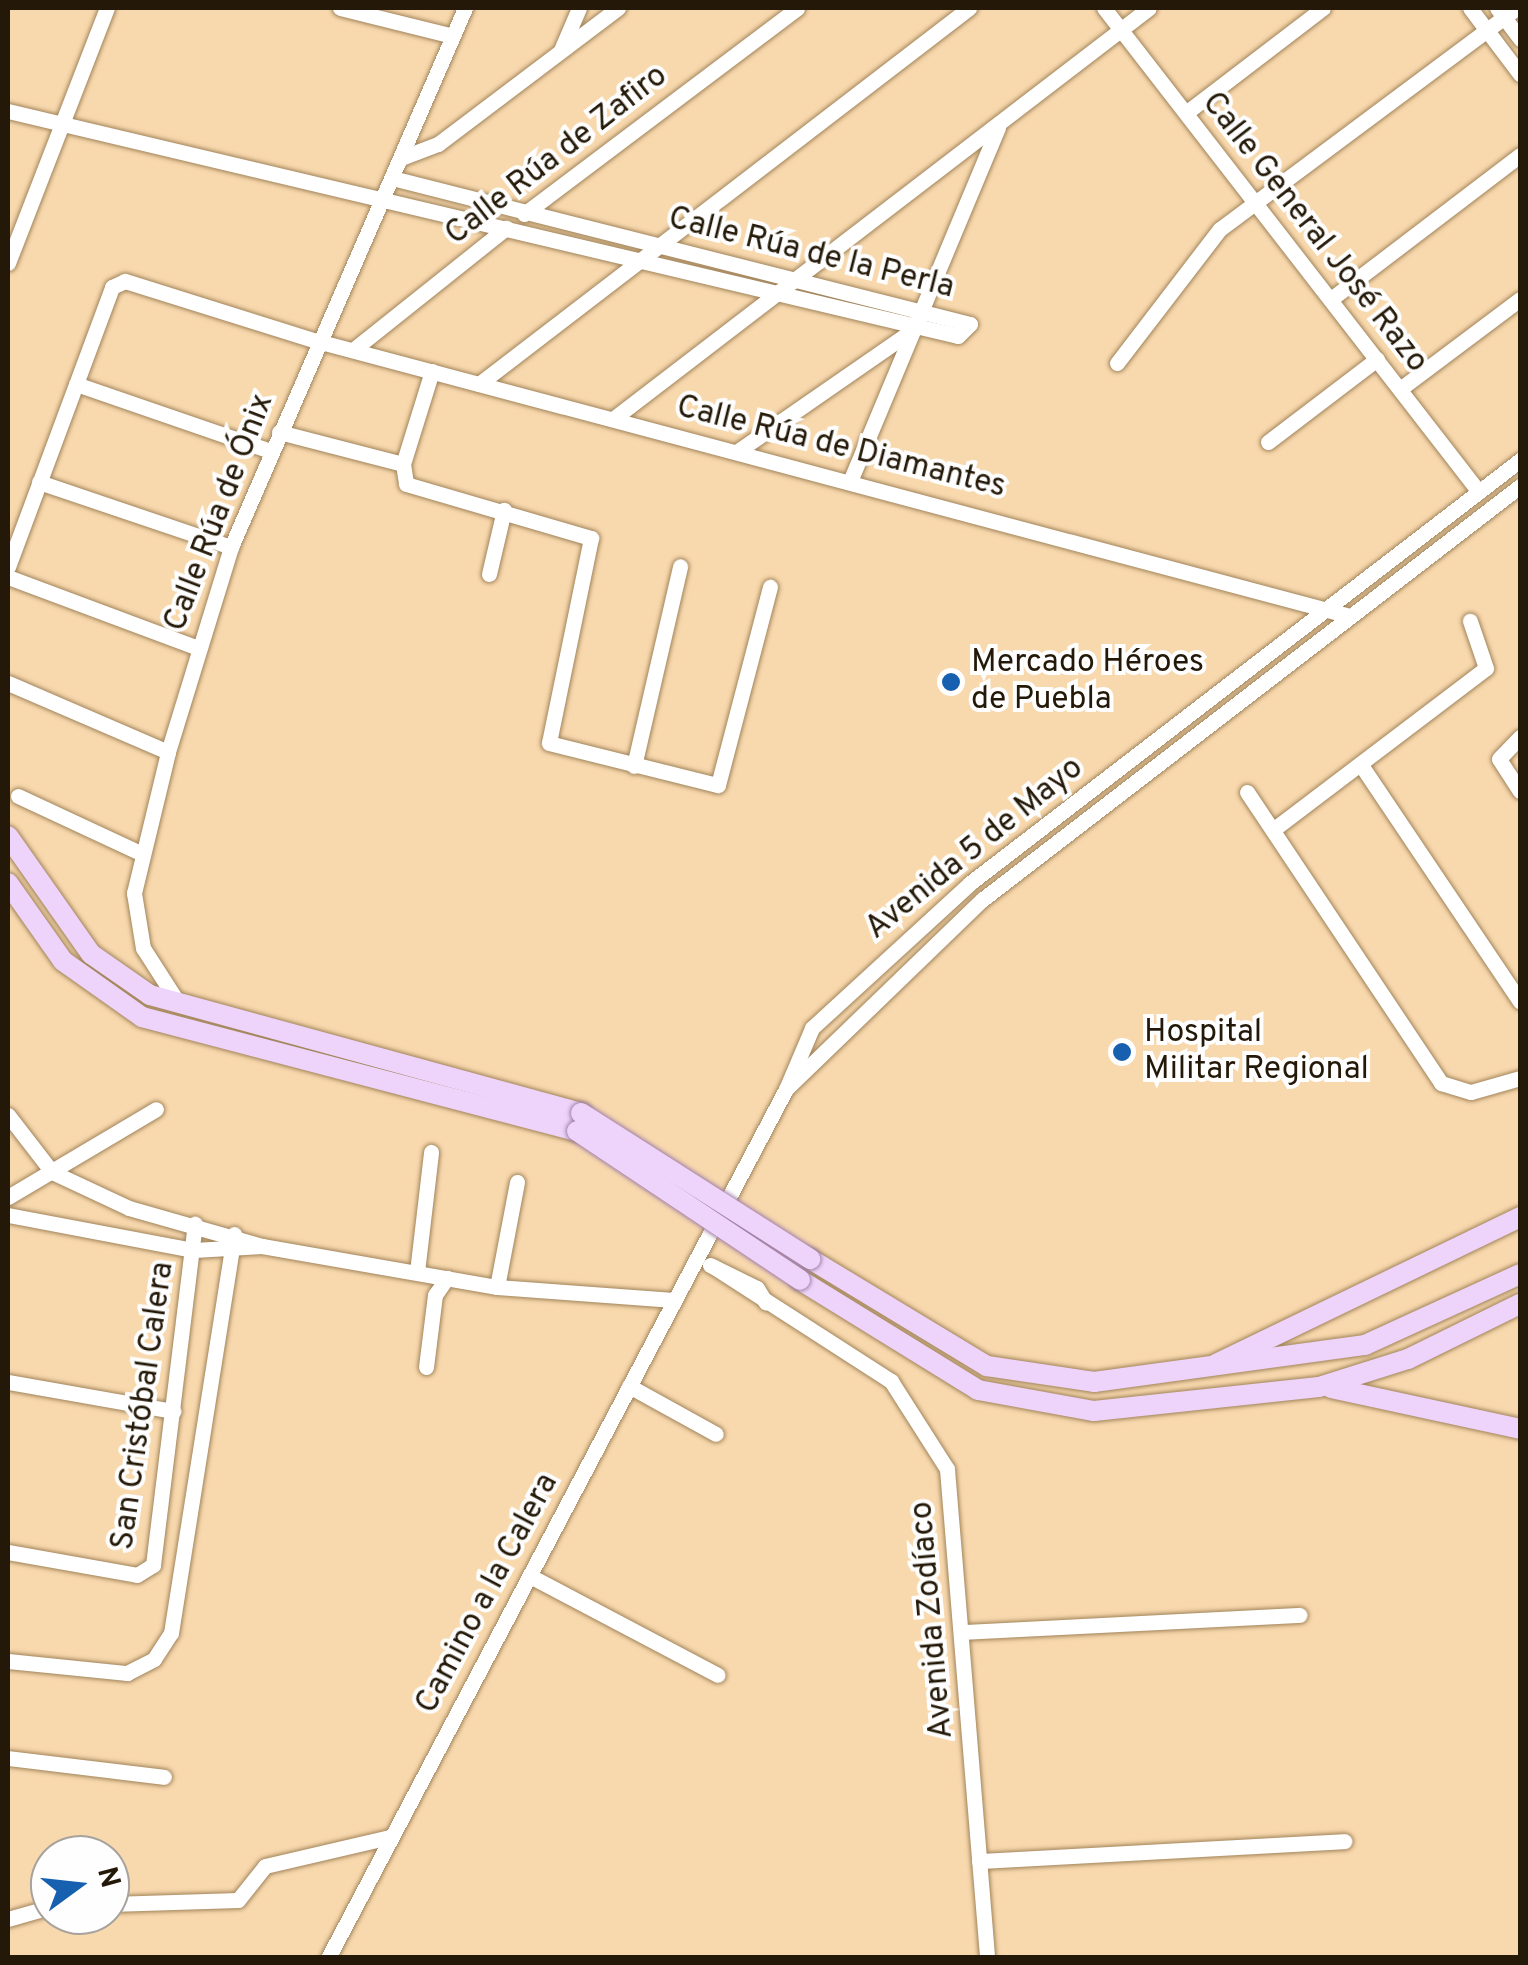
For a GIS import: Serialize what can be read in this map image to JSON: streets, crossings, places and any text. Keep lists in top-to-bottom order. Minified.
{"streets":{"street":["Calle Rúa de Zafiro","Calle General José Razo","Calle Rúa de la Perla","Calle Rúa de Diamantes","Calle Rúa de Ónix","Avenida 5 de Mayo","San Cristóbal Calera","Camino a la Calera","Avenida Zodíaco"]},"crossings":[["Calle Rúa de Zafiro","Calle Rúa de la Perla"],["Calle Rúa de Zafiro","Calle Rúa de Diamantes"],["Calle General José Razo","Avenida 5 de Mayo"],["Calle Rúa de la Perla","Calle Rúa de Ónix"],["Calle Rúa de Diamantes","Calle Rúa de Ónix"],["Calle Rúa de Diamantes","Avenida 5 de Mayo"],["Avenida 5 de Mayo","Camino a la Calera"],["Avenida 5 de Mayo","Avenida Zodíaco"],["Camino a la Calera","Avenida Zodíaco"]],"places":["Mercado Héroes de Puebla","Hospital Militar Regional"],"north":"right"}
